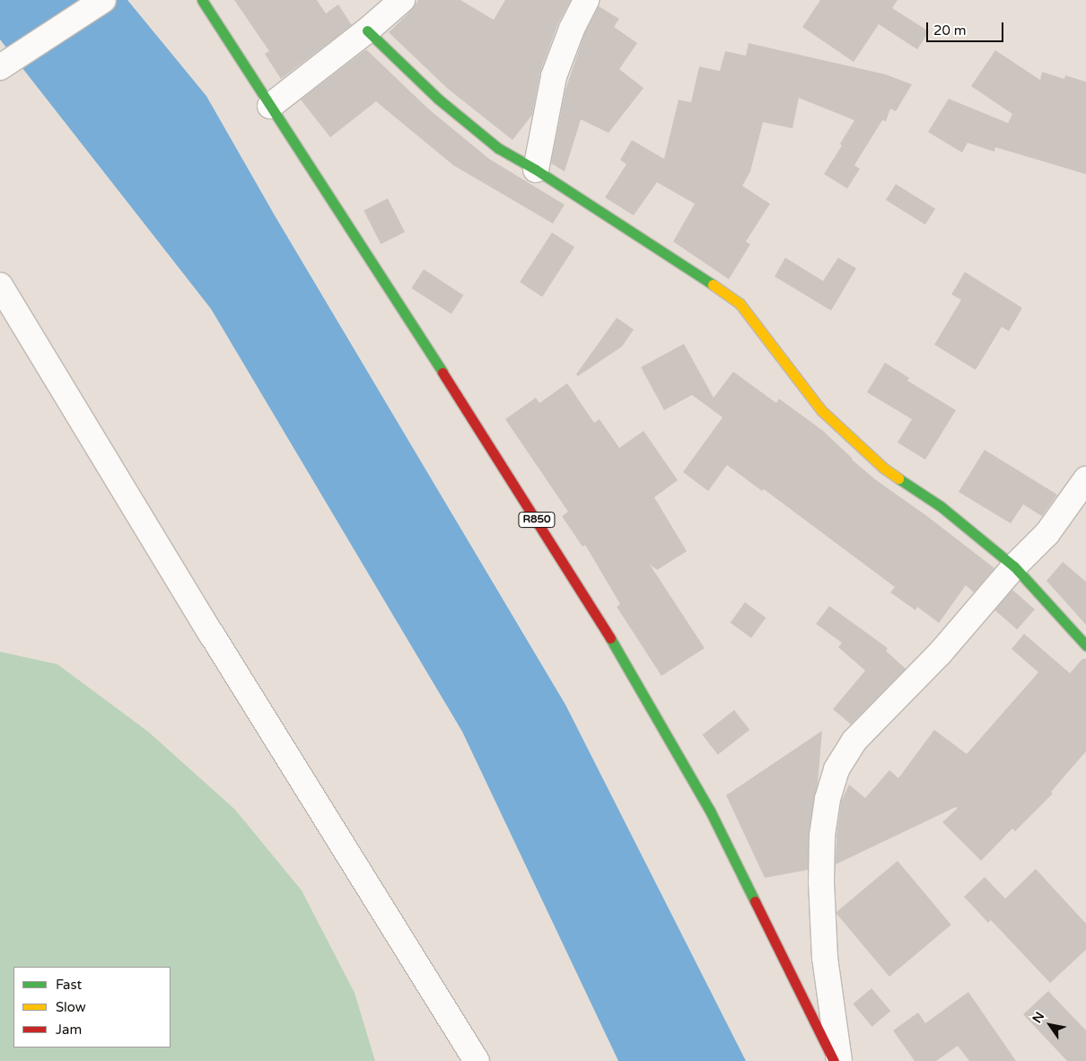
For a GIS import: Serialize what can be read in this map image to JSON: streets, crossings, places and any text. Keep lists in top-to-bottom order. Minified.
{"streets":{"main road":["R850"]},"legend":["Fast","Slow","Jam"],"scale_bar":"20 m","north":"top left"}
